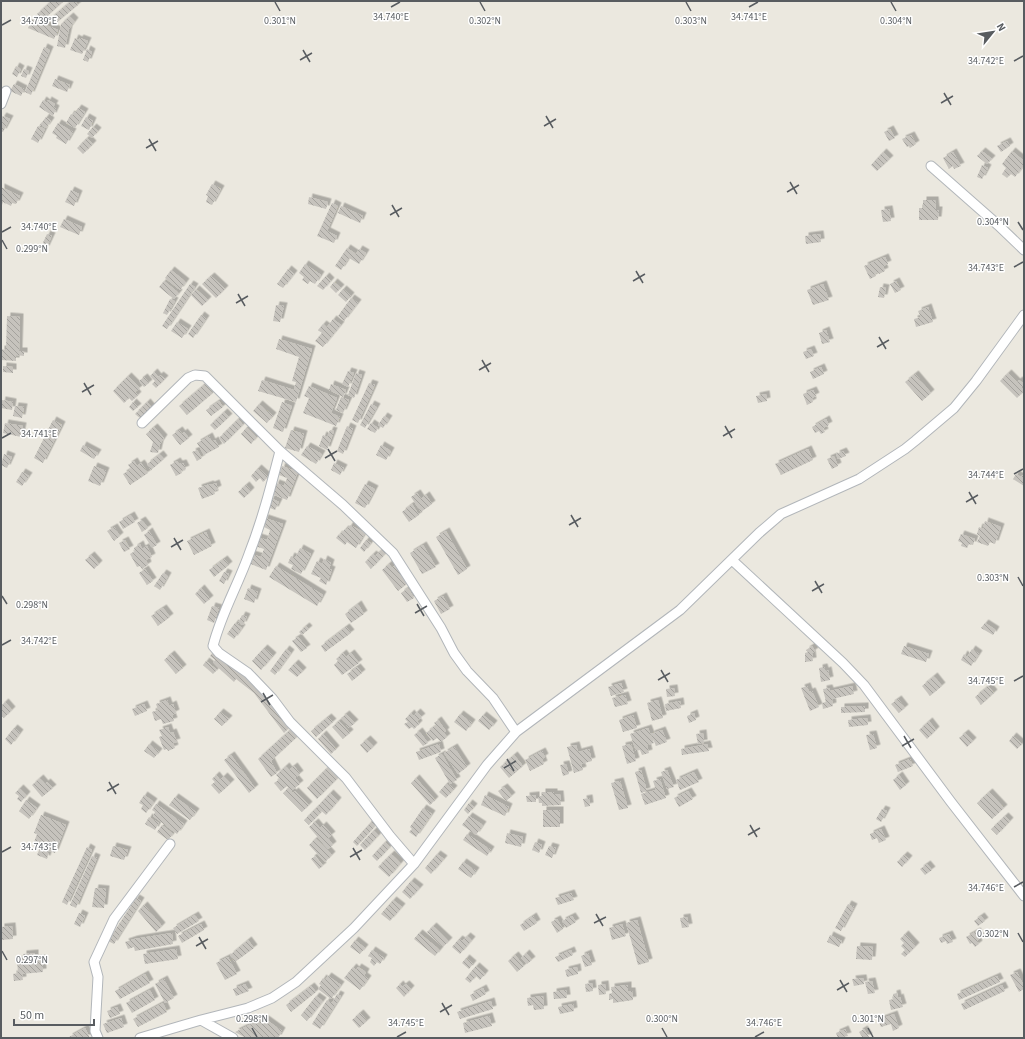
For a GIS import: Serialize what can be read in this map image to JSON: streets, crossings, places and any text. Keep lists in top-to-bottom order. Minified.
{"scale_bar":"50 m","north":"top right","coordinates":["34.740°E","34.741°E","34.739°E","0.301°N","0.302°N","0.303°N","0.304°N","34.742°E","0.299°N","34.743°E","34.744°E","0.298°N","34.745°E","34.746°E","0.297°N","0.300°N"]}
